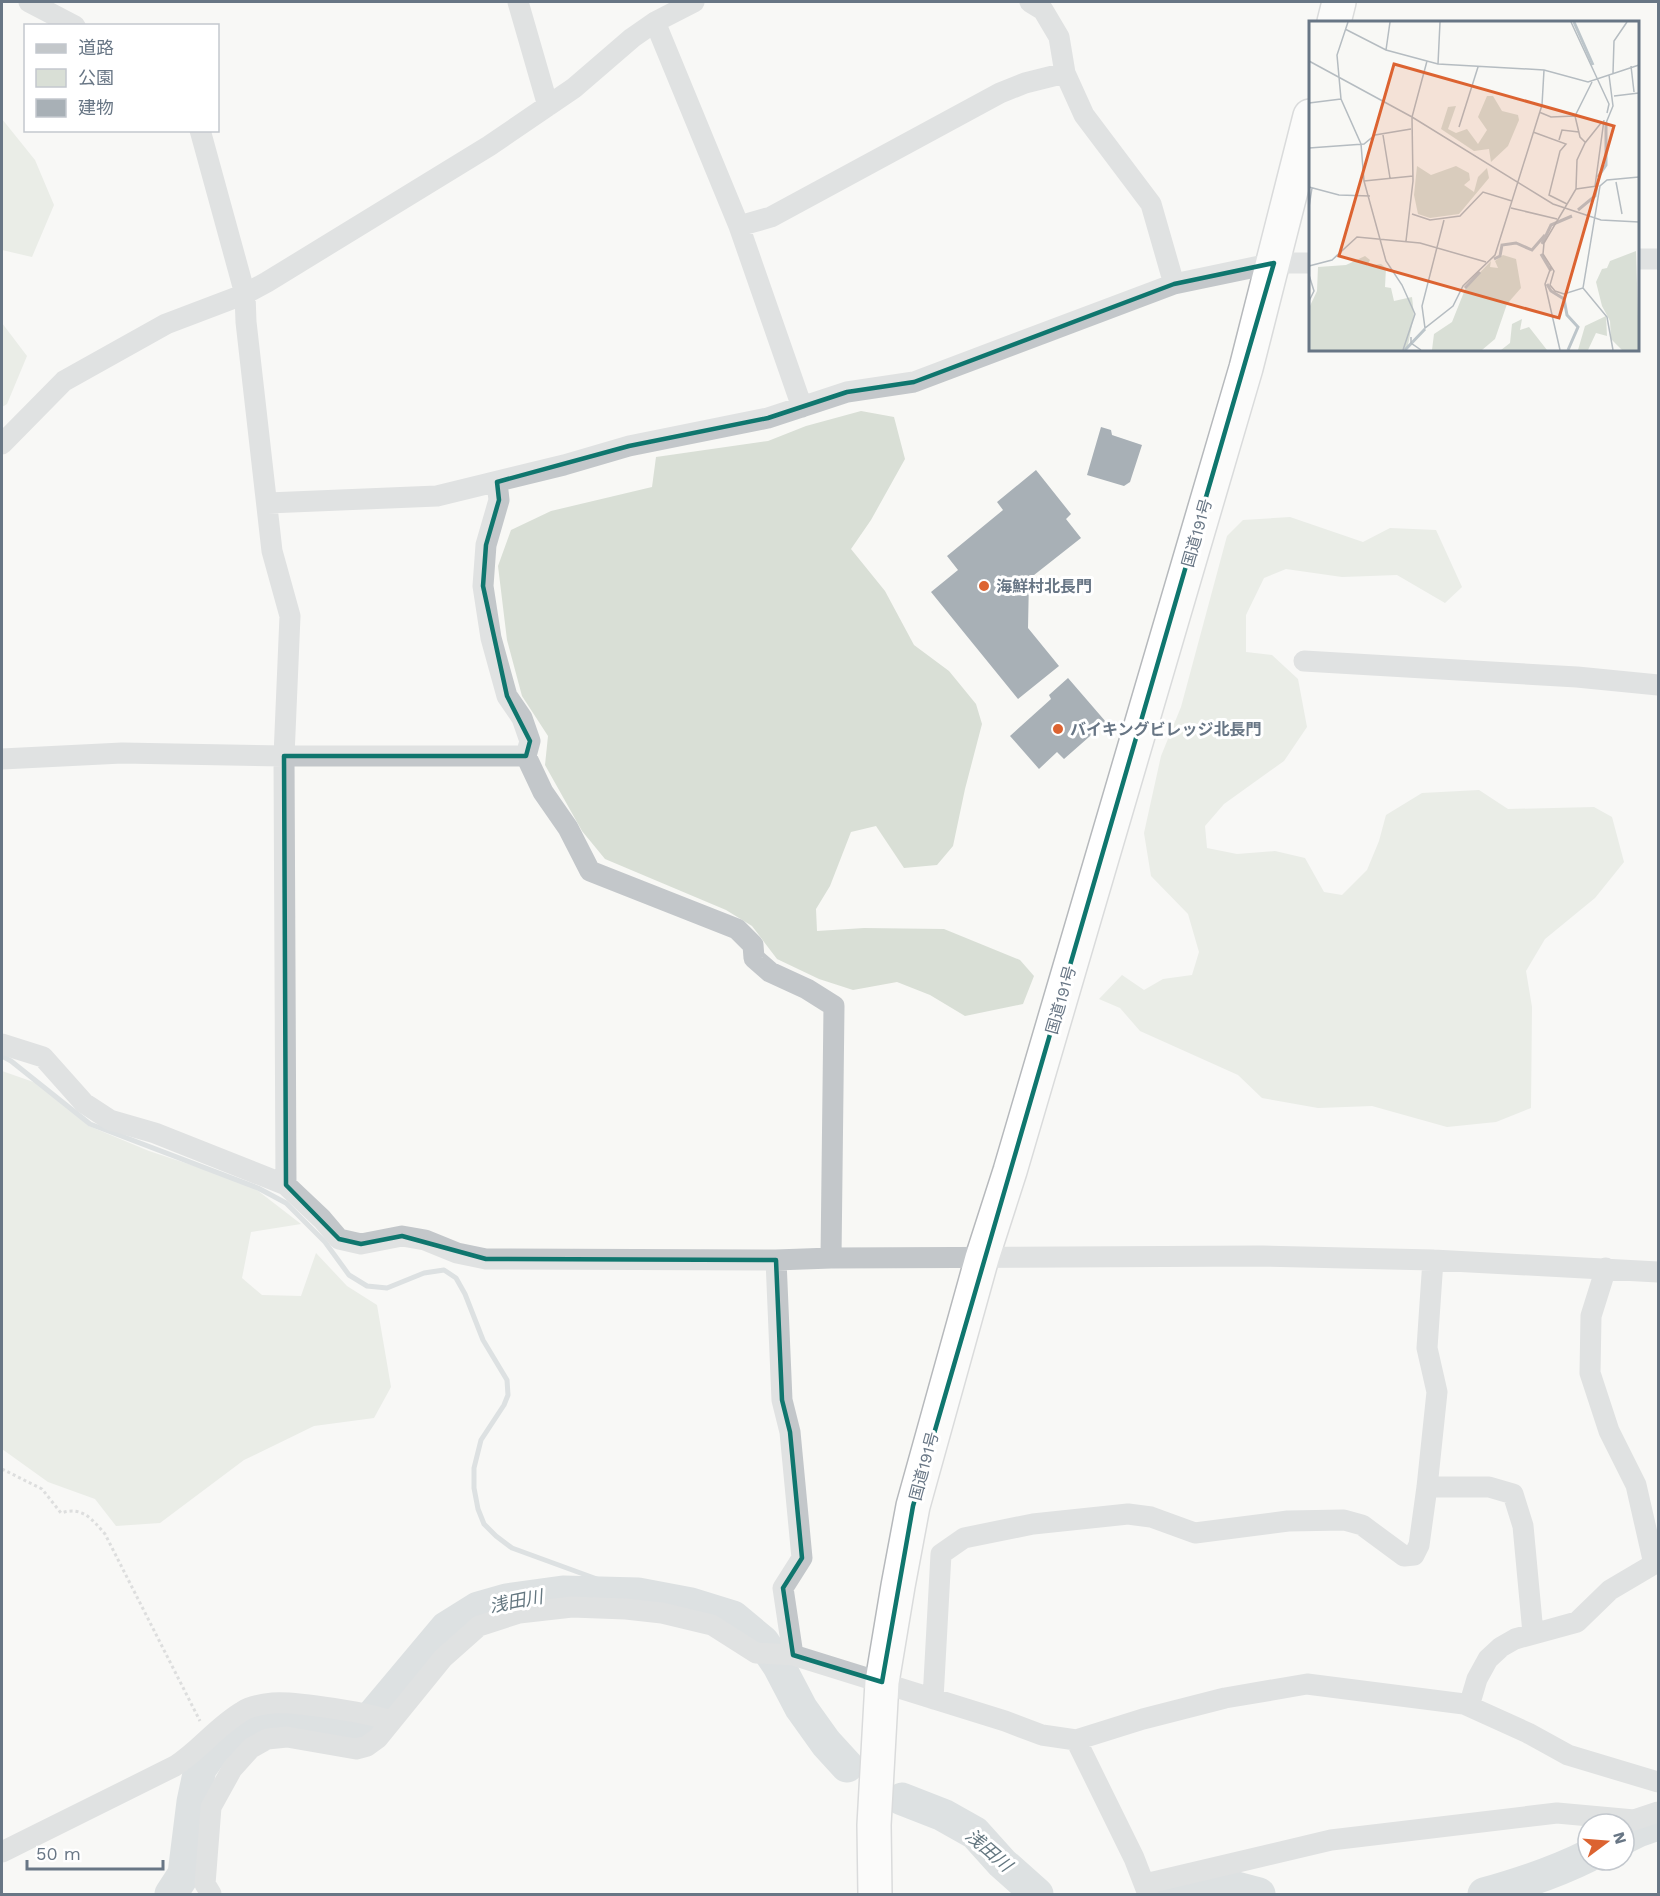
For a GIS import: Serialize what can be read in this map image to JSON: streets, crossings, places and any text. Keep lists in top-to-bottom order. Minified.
{"streets":{"highway":["国道191号"]},"water":["浅田川"],"places":["海鮮村北長門","バイキングビレッジ北長門"],"legend":["道路","公園","建物"],"scale_bar":"50 m","north":"right"}
